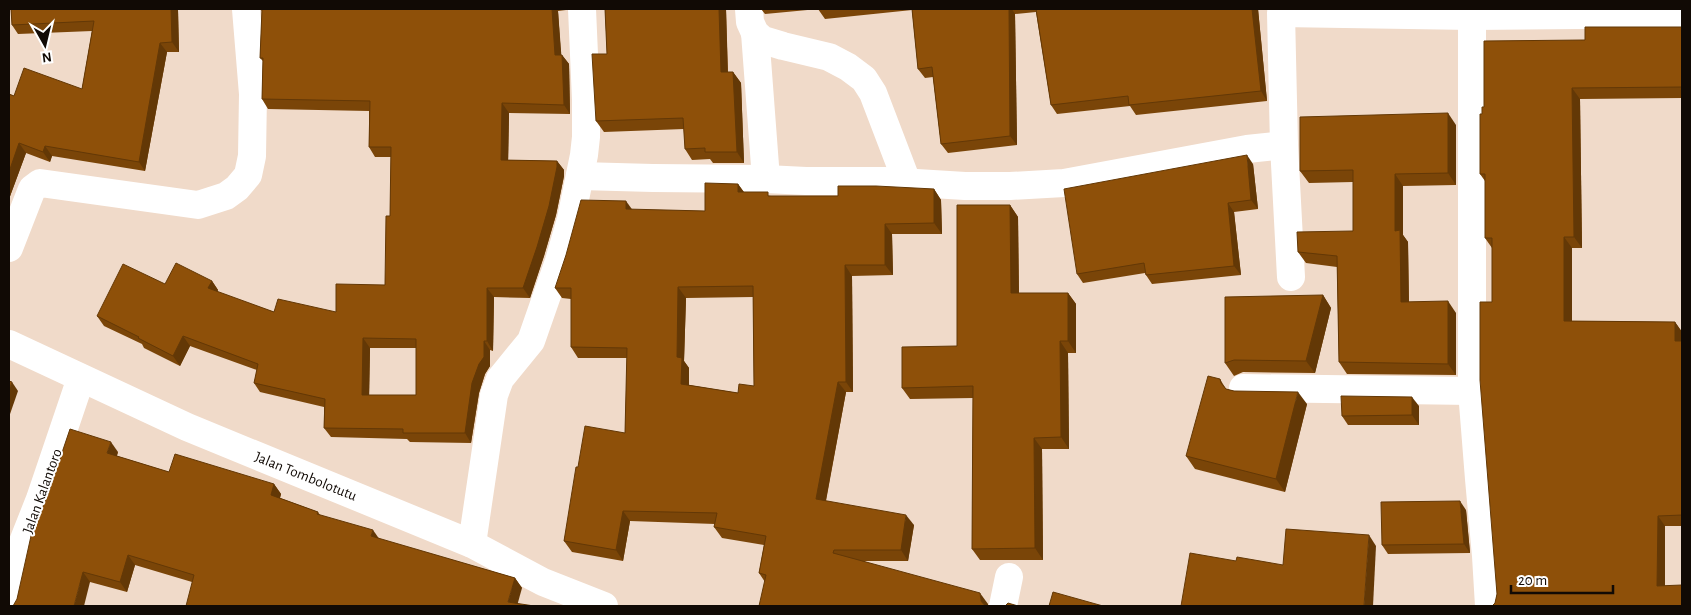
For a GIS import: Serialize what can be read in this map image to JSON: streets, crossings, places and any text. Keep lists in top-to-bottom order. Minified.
{"streets":{"street":["Jalan Tombolotutu","Jalan Kalantoro"]},"crossings":[["Jalan Tombolotutu","Jalan Kalantoro"]],"scale_bar":"20 m","north":"bottom"}
